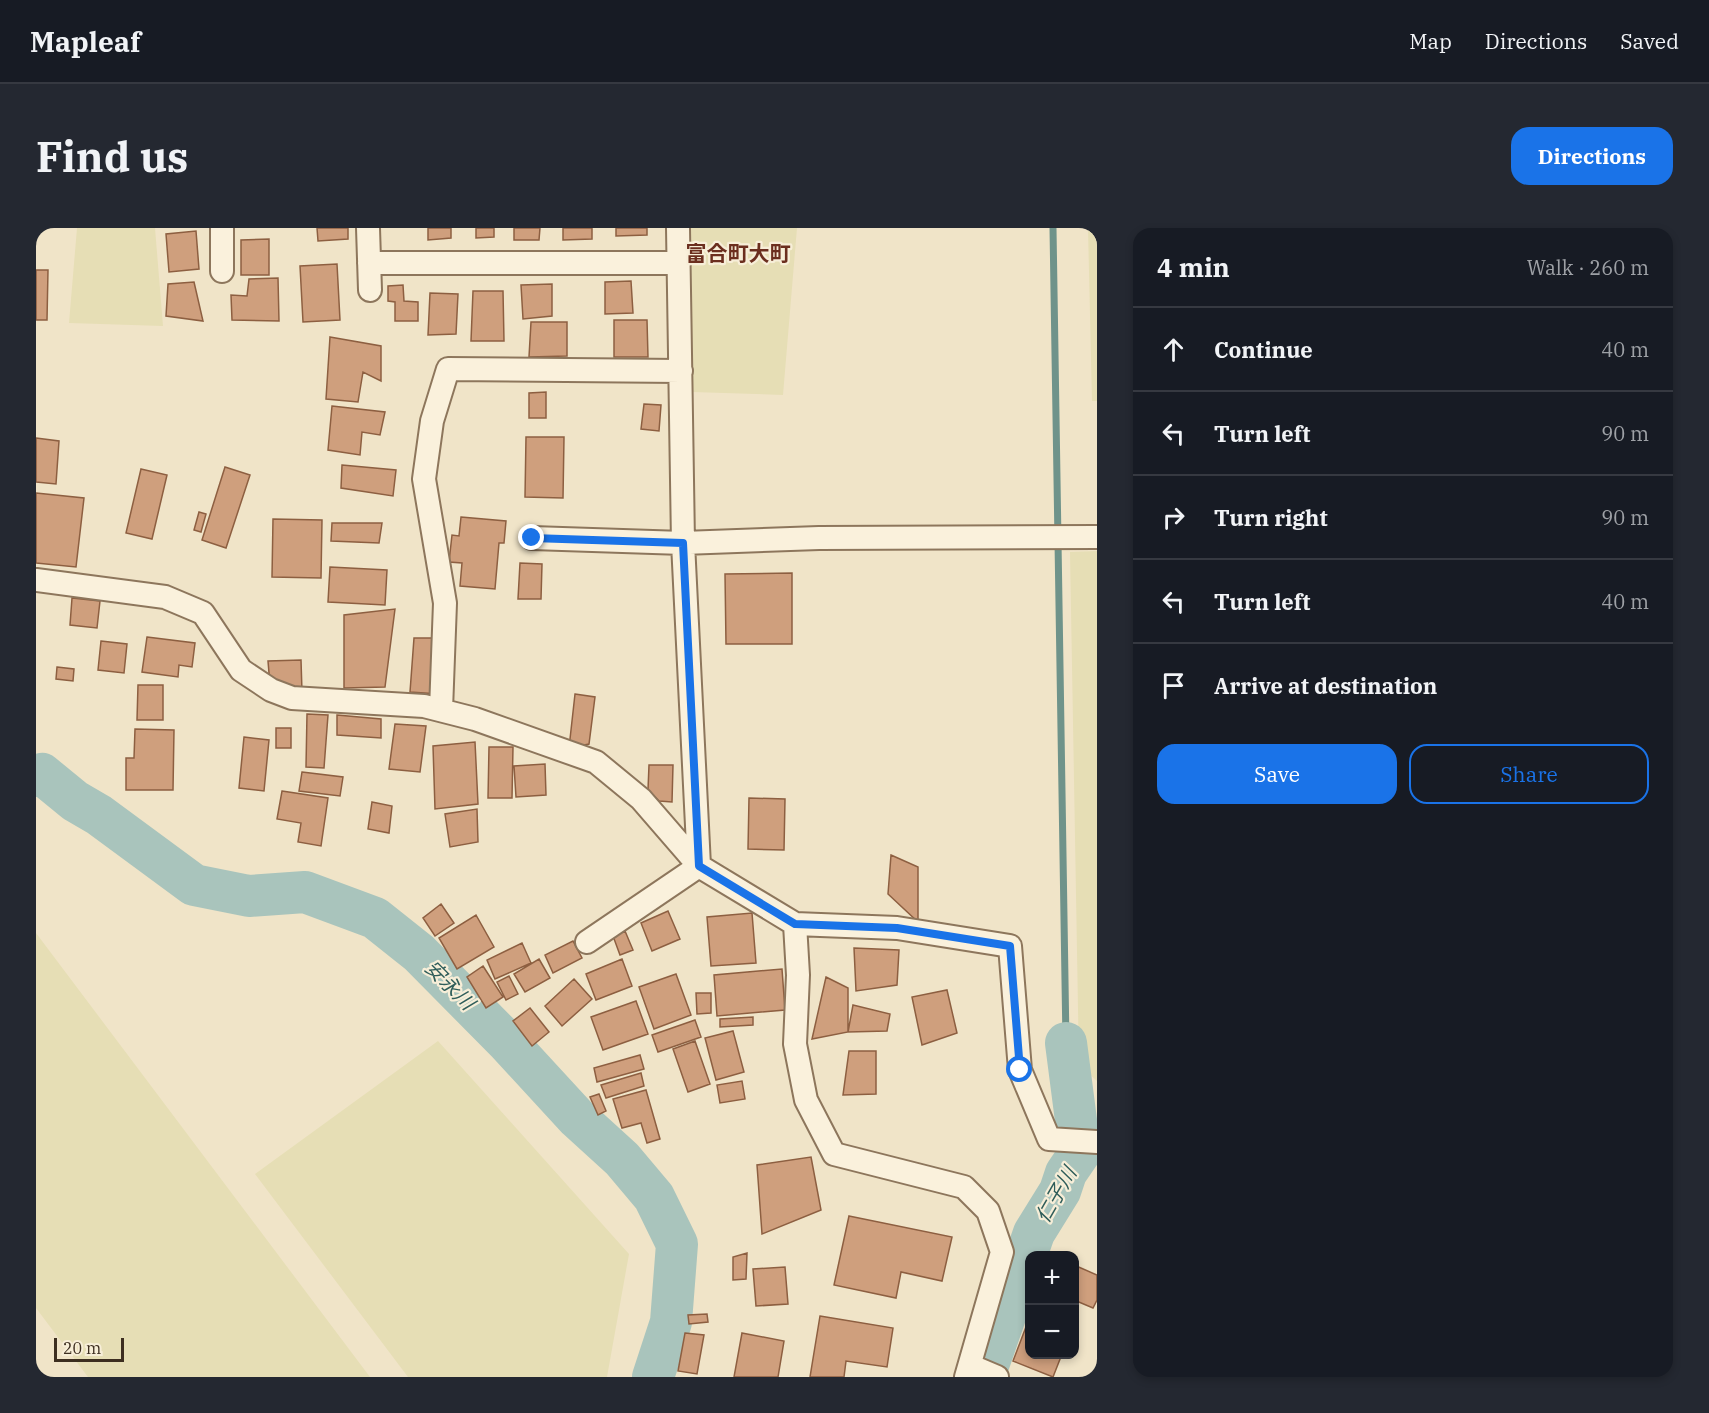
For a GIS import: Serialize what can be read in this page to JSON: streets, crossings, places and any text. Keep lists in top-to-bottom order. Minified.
{"districts":["富合町大町"],"water":["安永川","仁子川"],"scale_bar":"20 m","page":{"header":"Mapleaf","nav":["Map","Directions","Saved"],"buttons":["Directions",["Save","Share"]],"title":"Find us","heading":["4 min","Walk · 260 m"],"list":[["Continue","40 m"],["Turn left","90 m"],["Turn right","90 m"],["Turn left","40 m"],"Arrive at destination"],"map_buttons":["+","−"],"scale":"20 m"}}
